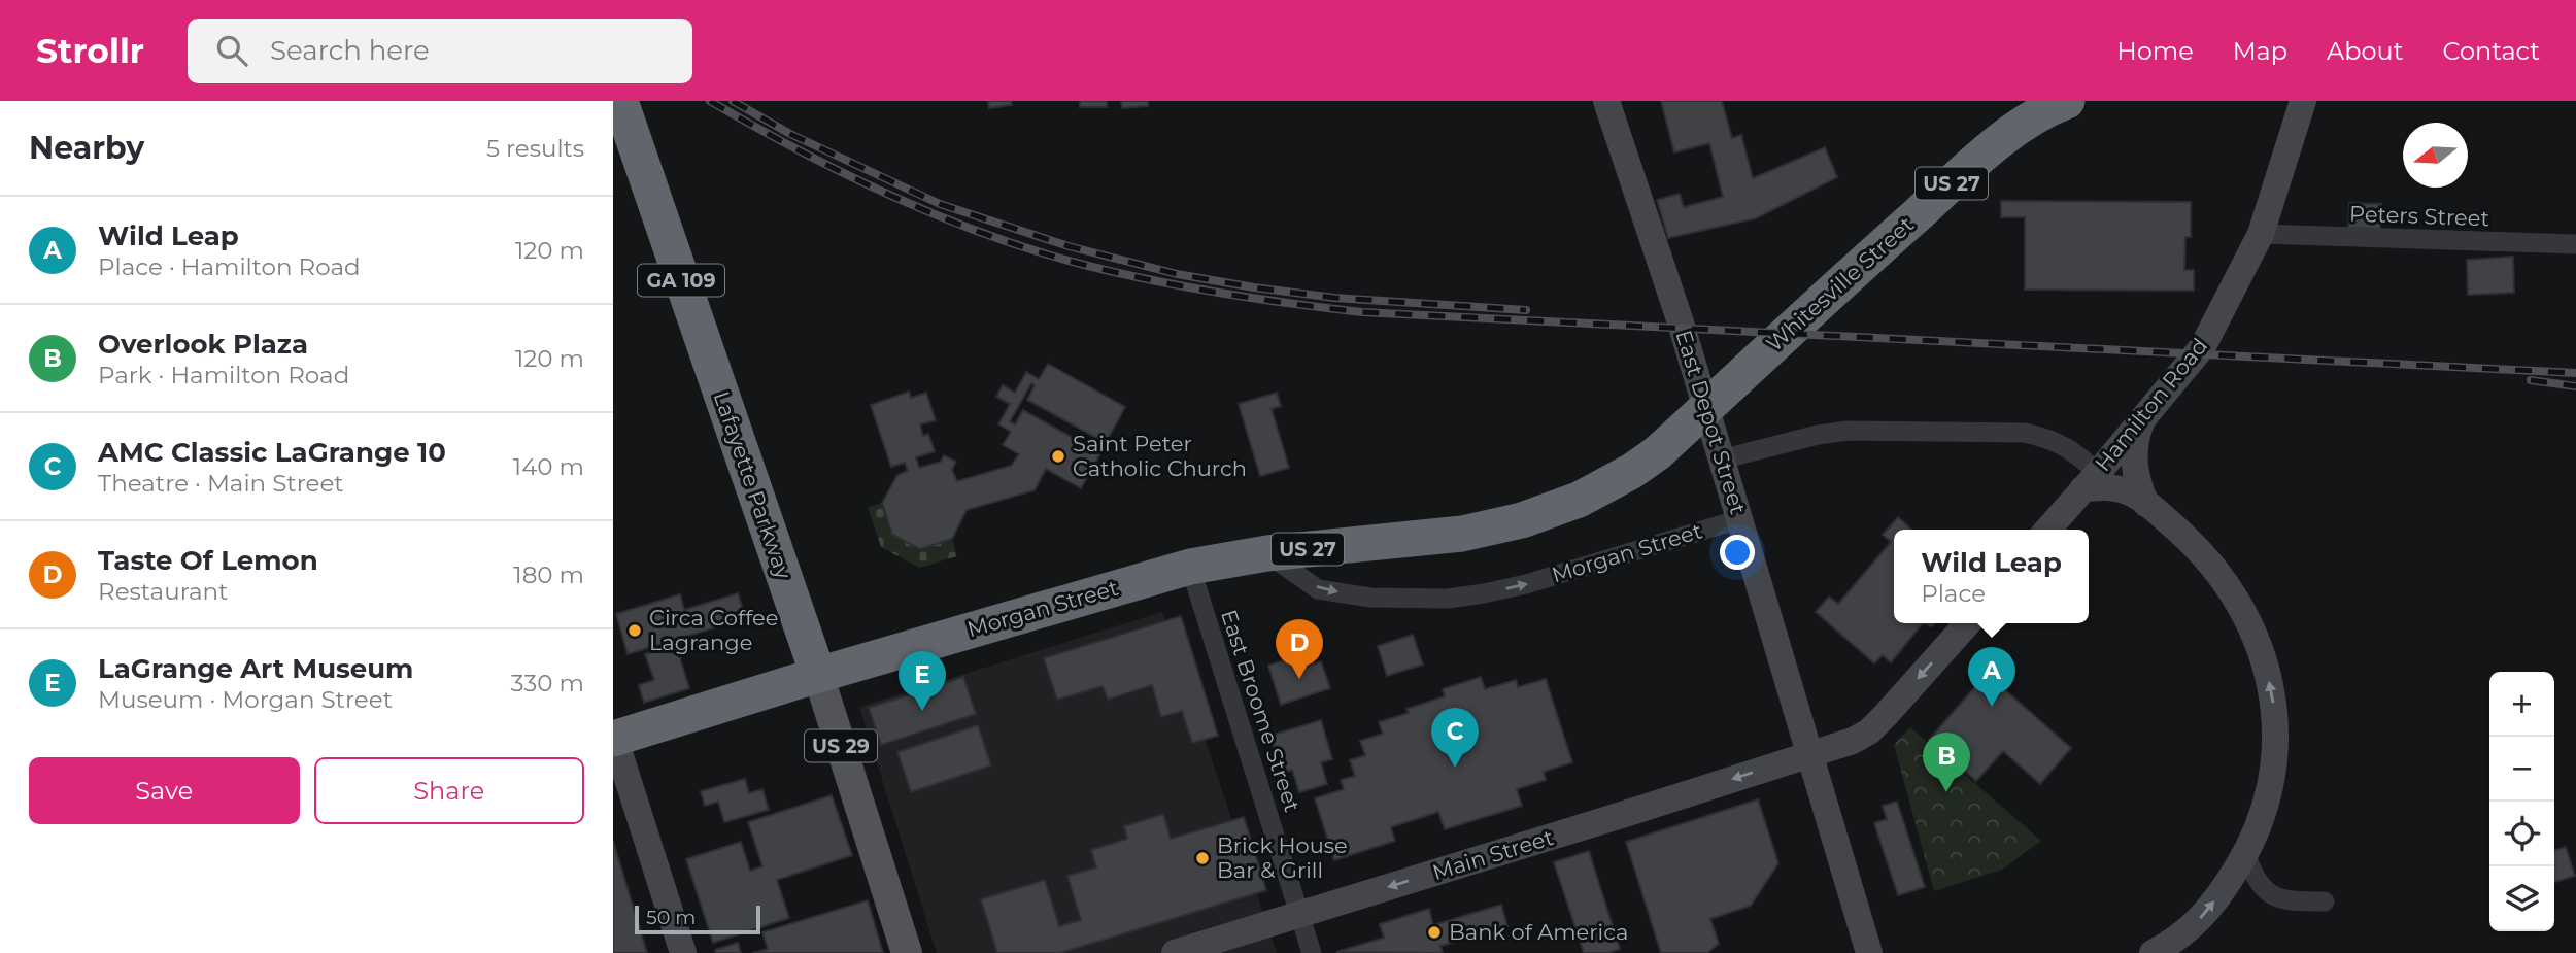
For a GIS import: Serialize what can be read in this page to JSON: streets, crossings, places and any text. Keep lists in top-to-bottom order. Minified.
{"streets":{"highway":["US 27","GA 109","Whitesville Street","Lafayette Parkway","Morgan Street"],"main road":["US 29"],"street":["Peters Street","Hamilton Road","East Depot Street","East Broome Street","Main Street"]},"crossings":[["Peters Street","Hamilton Road"],["Whitesville Street","Morgan Street"],["East Depot Street","Morgan Street"],["East Depot Street","Main Street"],["Lafayette Parkway","Morgan Street"],["Morgan Street","East Broome Street"],["East Broome Street","Main Street"]],"one_way":["Main Street"],"places":["Saint Peter Catholic Church","Circa Coffee Lagrange","Brick House Bar & Grill","Bank of America"],"scale_bar":"50 m","north":"left","page":{"header":"Strollr","search":"Search here","nav":["Home","Map","About","Contact"],"heading":["Nearby","5 results"],"list":[{"mark":"A","name":"Wild Leap","note":"Place · Hamilton Road","value":"120 m"},{"mark":"B","name":"Overlook Plaza","note":"Park · Hamilton Road","value":"120 m"},{"mark":"C","name":"AMC Classic LaGrange 10","note":"Theatre · Main Street","value":"140 m"},{"mark":"D","name":"Taste Of Lemon","note":"Restaurant","value":"180 m"},{"mark":"E","name":"LaGrange Art Museum","note":"Museum · Morgan Street","value":"330 m"}],"popup":["Wild Leap","Place"],"pins":["D","A","E","C","B"],"map_buttons":["+","−"],"buttons":["Save","Share"],"scale":"50 m"}}
